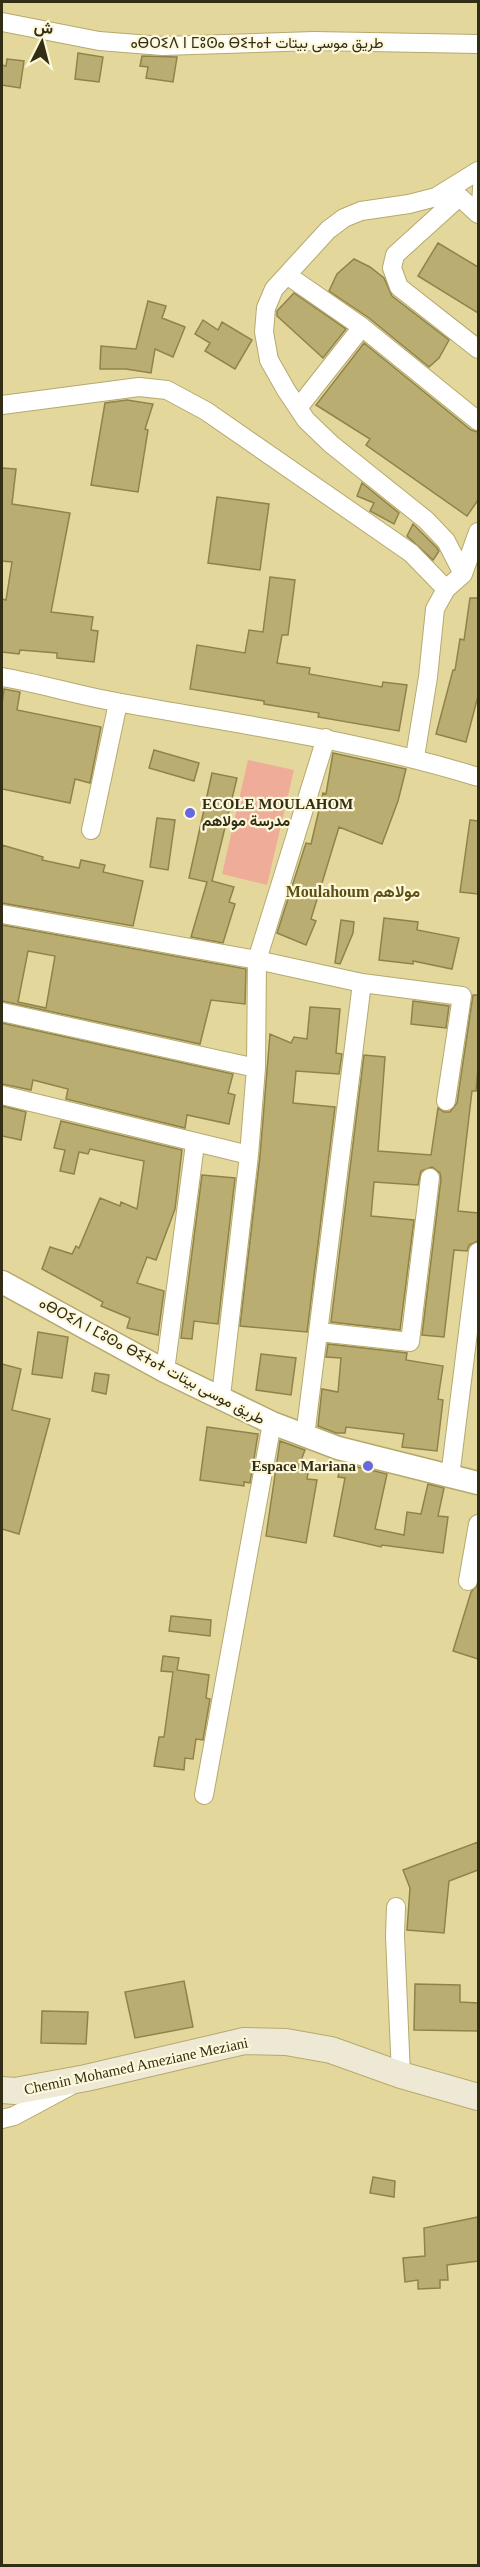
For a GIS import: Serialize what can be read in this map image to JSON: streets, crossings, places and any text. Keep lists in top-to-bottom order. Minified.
{"streets":{"main road":["Chemin Mohamed Ameziane Meziani"],"street":["ⴰⴱⵔⵉⴷ ⵏ ⵎⵓⵙⴰ ⴱⵉⵜⴰⵜ طريق موسى بيتات"]},"districts":["Moulahoum مولاهم"],"places":["ECOLE MOULAHOM مدرسة مولاهم","Espace Mariana"],"north":"top"}
